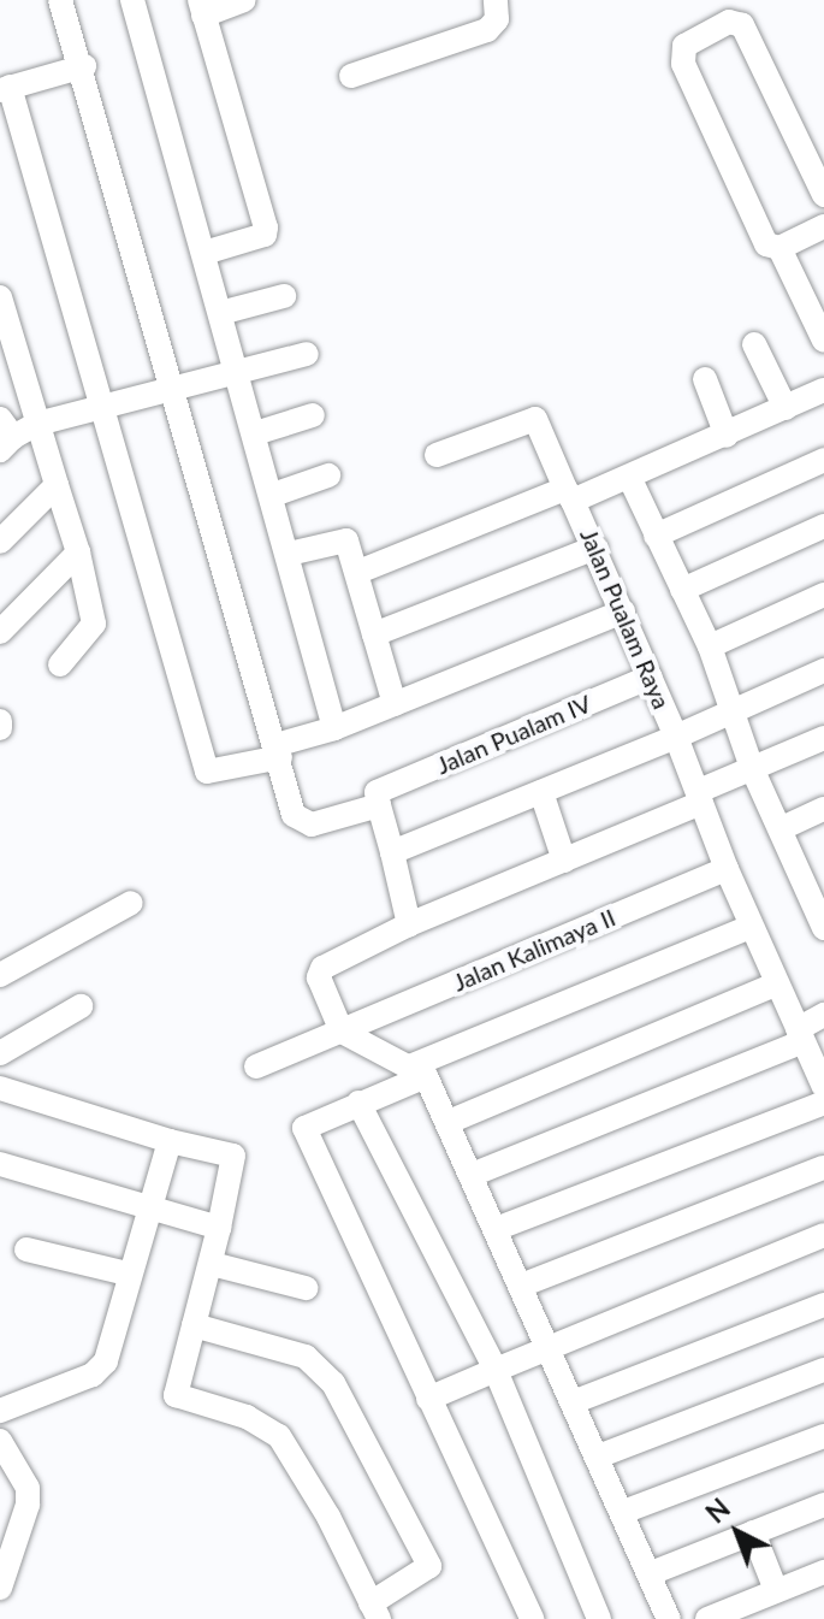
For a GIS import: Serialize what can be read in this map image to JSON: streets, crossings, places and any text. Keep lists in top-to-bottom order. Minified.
{"streets":{"street":["Jalan Pualam Raya","Jalan Pualam IV","Jalan Kalimaya II"]},"crossings":[["Jalan Pualam Raya","Jalan Pualam IV"],["Jalan Pualam Raya","Jalan Kalimaya II"]],"north":"top left"}
